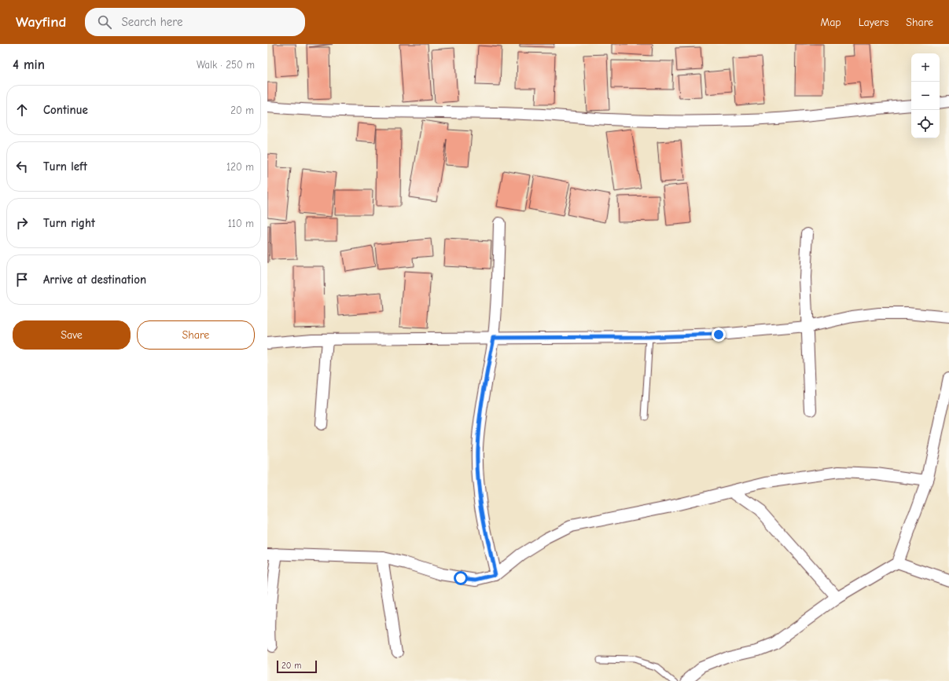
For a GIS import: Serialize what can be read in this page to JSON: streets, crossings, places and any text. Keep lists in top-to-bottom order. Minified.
{"scale_bar":"20 m","page":{"header":"Wayfind","search":"Search here","nav":["Map","Layers","Share"],"heading":["4 min","Walk · 250 m"],"map_buttons":["+","−"],"list":[["Continue","20 m"],["Turn left","120 m"],["Turn right","110 m"],"Arrive at destination"],"buttons":["Save","Share"],"scale":"20 m"}}
